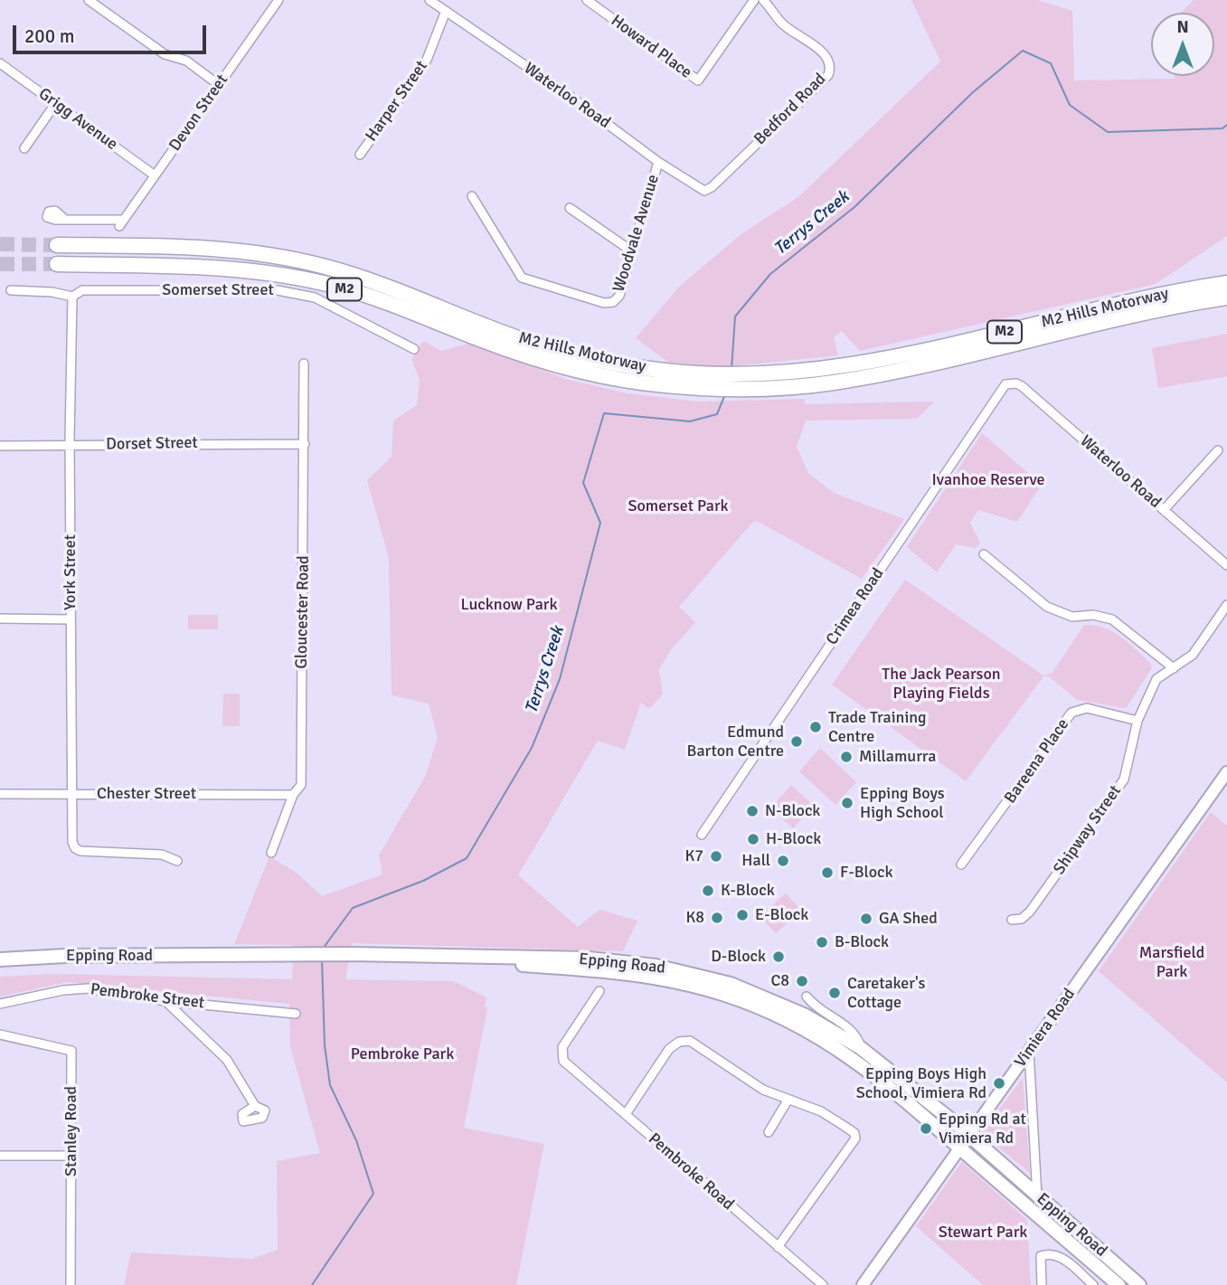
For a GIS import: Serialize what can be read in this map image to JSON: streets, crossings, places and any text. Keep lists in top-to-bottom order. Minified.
{"streets":{"highway":["M2","M2 Hills Motorway"],"main road":["Epping Road"],"street":["Howard Place","Waterloo Road","Harper Street","Bedford Road","Devon Street","Grigg Avenue","Woodvale Avenue","Somerset Street","Dorset Street","York Street","Crimea Road","Gloucester Road","Bareena Place","Chester Street","Shipway Street","Pembroke Street","Vimiera Road","Stanley Road","Pembroke Road"]},"crossings":[["Waterloo Road","Harper Street"],["Waterloo Road","Bedford Road"],["Waterloo Road","Woodvale Avenue"],["Waterloo Road","Crimea Road"],["Devon Street","Grigg Avenue"],["Somerset Street","York Street"],["Dorset Street","York Street"],["Dorset Street","Gloucester Road"],["York Street","Chester Street"],["Gloucester Road","Chester Street"],["Bareena Place","Shipway Street"],["Epping Road","Vimiera Road"]],"water":["Terrys Creek"],"parks":["Ivanhoe Reserve","Somerset Park","Lucknow Park","The Jack Pearson Playing Fields","Marsfield Park","Pembroke Park","Stewart Park"],"places":["Trade Training Centre","Edmund Barton Centre","Millamurra","Epping Boys High School","N-Block","H-Block","K7","Hall","F-Block","K-Block","E-Block","K8","GA Shed","B-Block","D-Block","C8","Caretaker's Cottage","Epping Boys High School, Vimiera Rd","Epping Rd at Vimiera Rd"],"scale_bar":"200 m","north":"top"}
